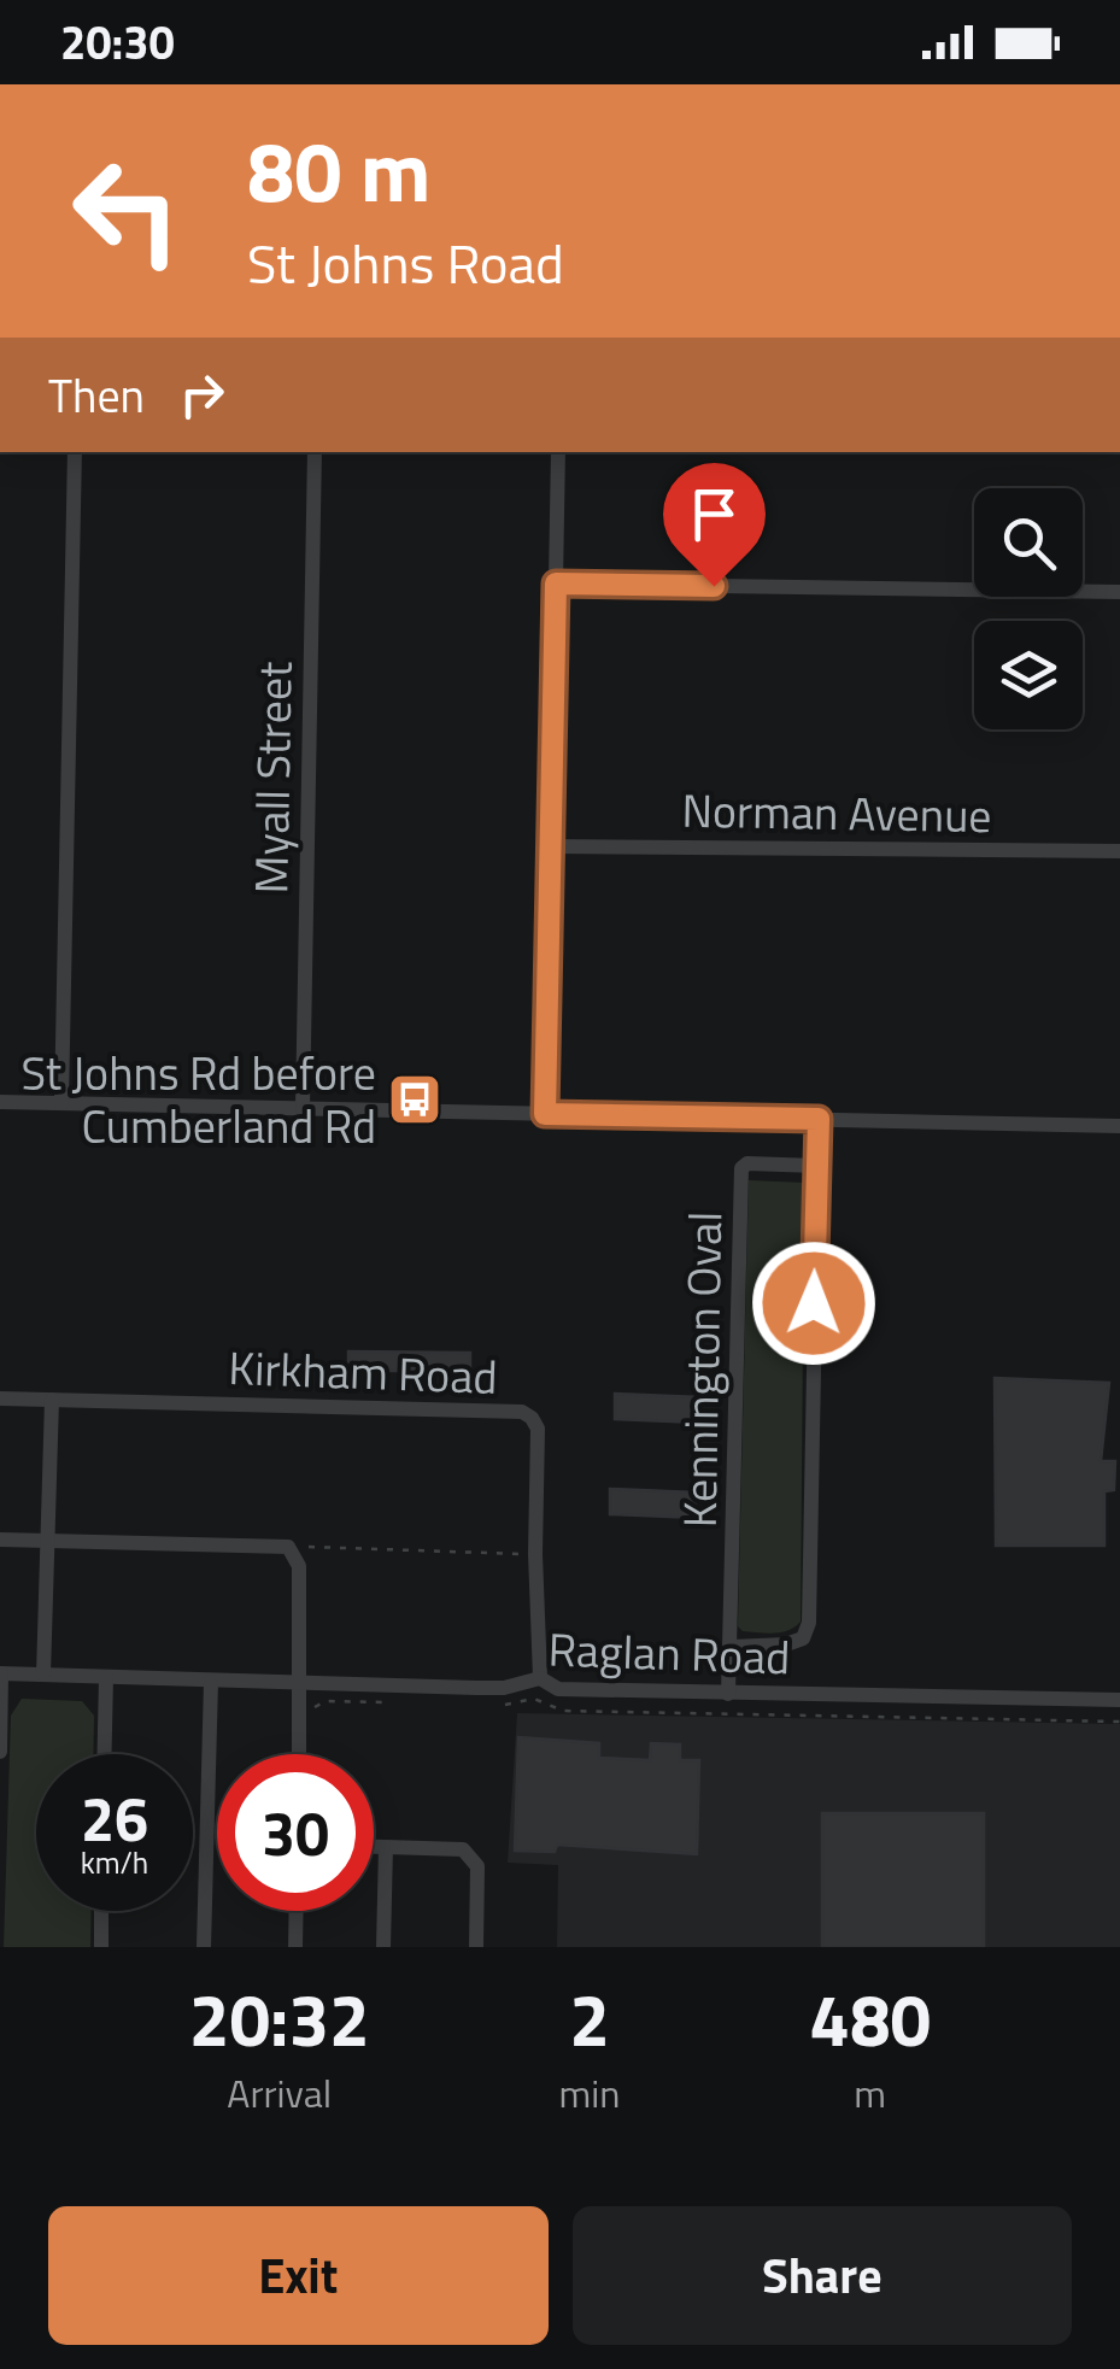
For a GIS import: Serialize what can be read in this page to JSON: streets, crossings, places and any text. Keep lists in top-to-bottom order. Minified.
{"streets":{"street":["Myall Street","Norman Avenue","Kennington Oval","Kirkham Road","Raglan Road"]},"crossings":[["Kennington Oval","Raglan Road"],["Kirkham Road","Raglan Road"]],"places":{"bus stop":["St Johns Rd before Cumberland Rd"]},"page":{"status":"20:30","turn":["80 m","St Johns Road"],"then":"Then","speed":"26 km/h","limit":"30","eta":["20:32","Arrival","2","min","480","m"],"buttons":["Exit","Share"]}}
